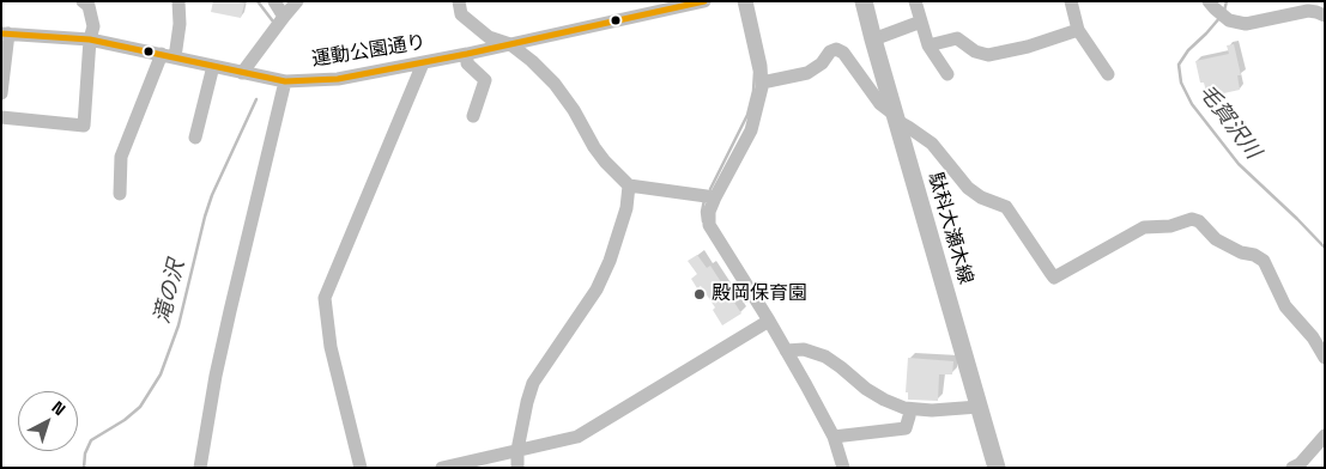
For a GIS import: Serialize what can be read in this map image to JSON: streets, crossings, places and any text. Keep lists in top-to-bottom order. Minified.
{"streets":{"main road":["駄科大瀬木線"],"street":["運動公園通り"]},"water":["毛賀沢川","滝の沢"],"places":["殿岡保育園"],"north":"top right"}
